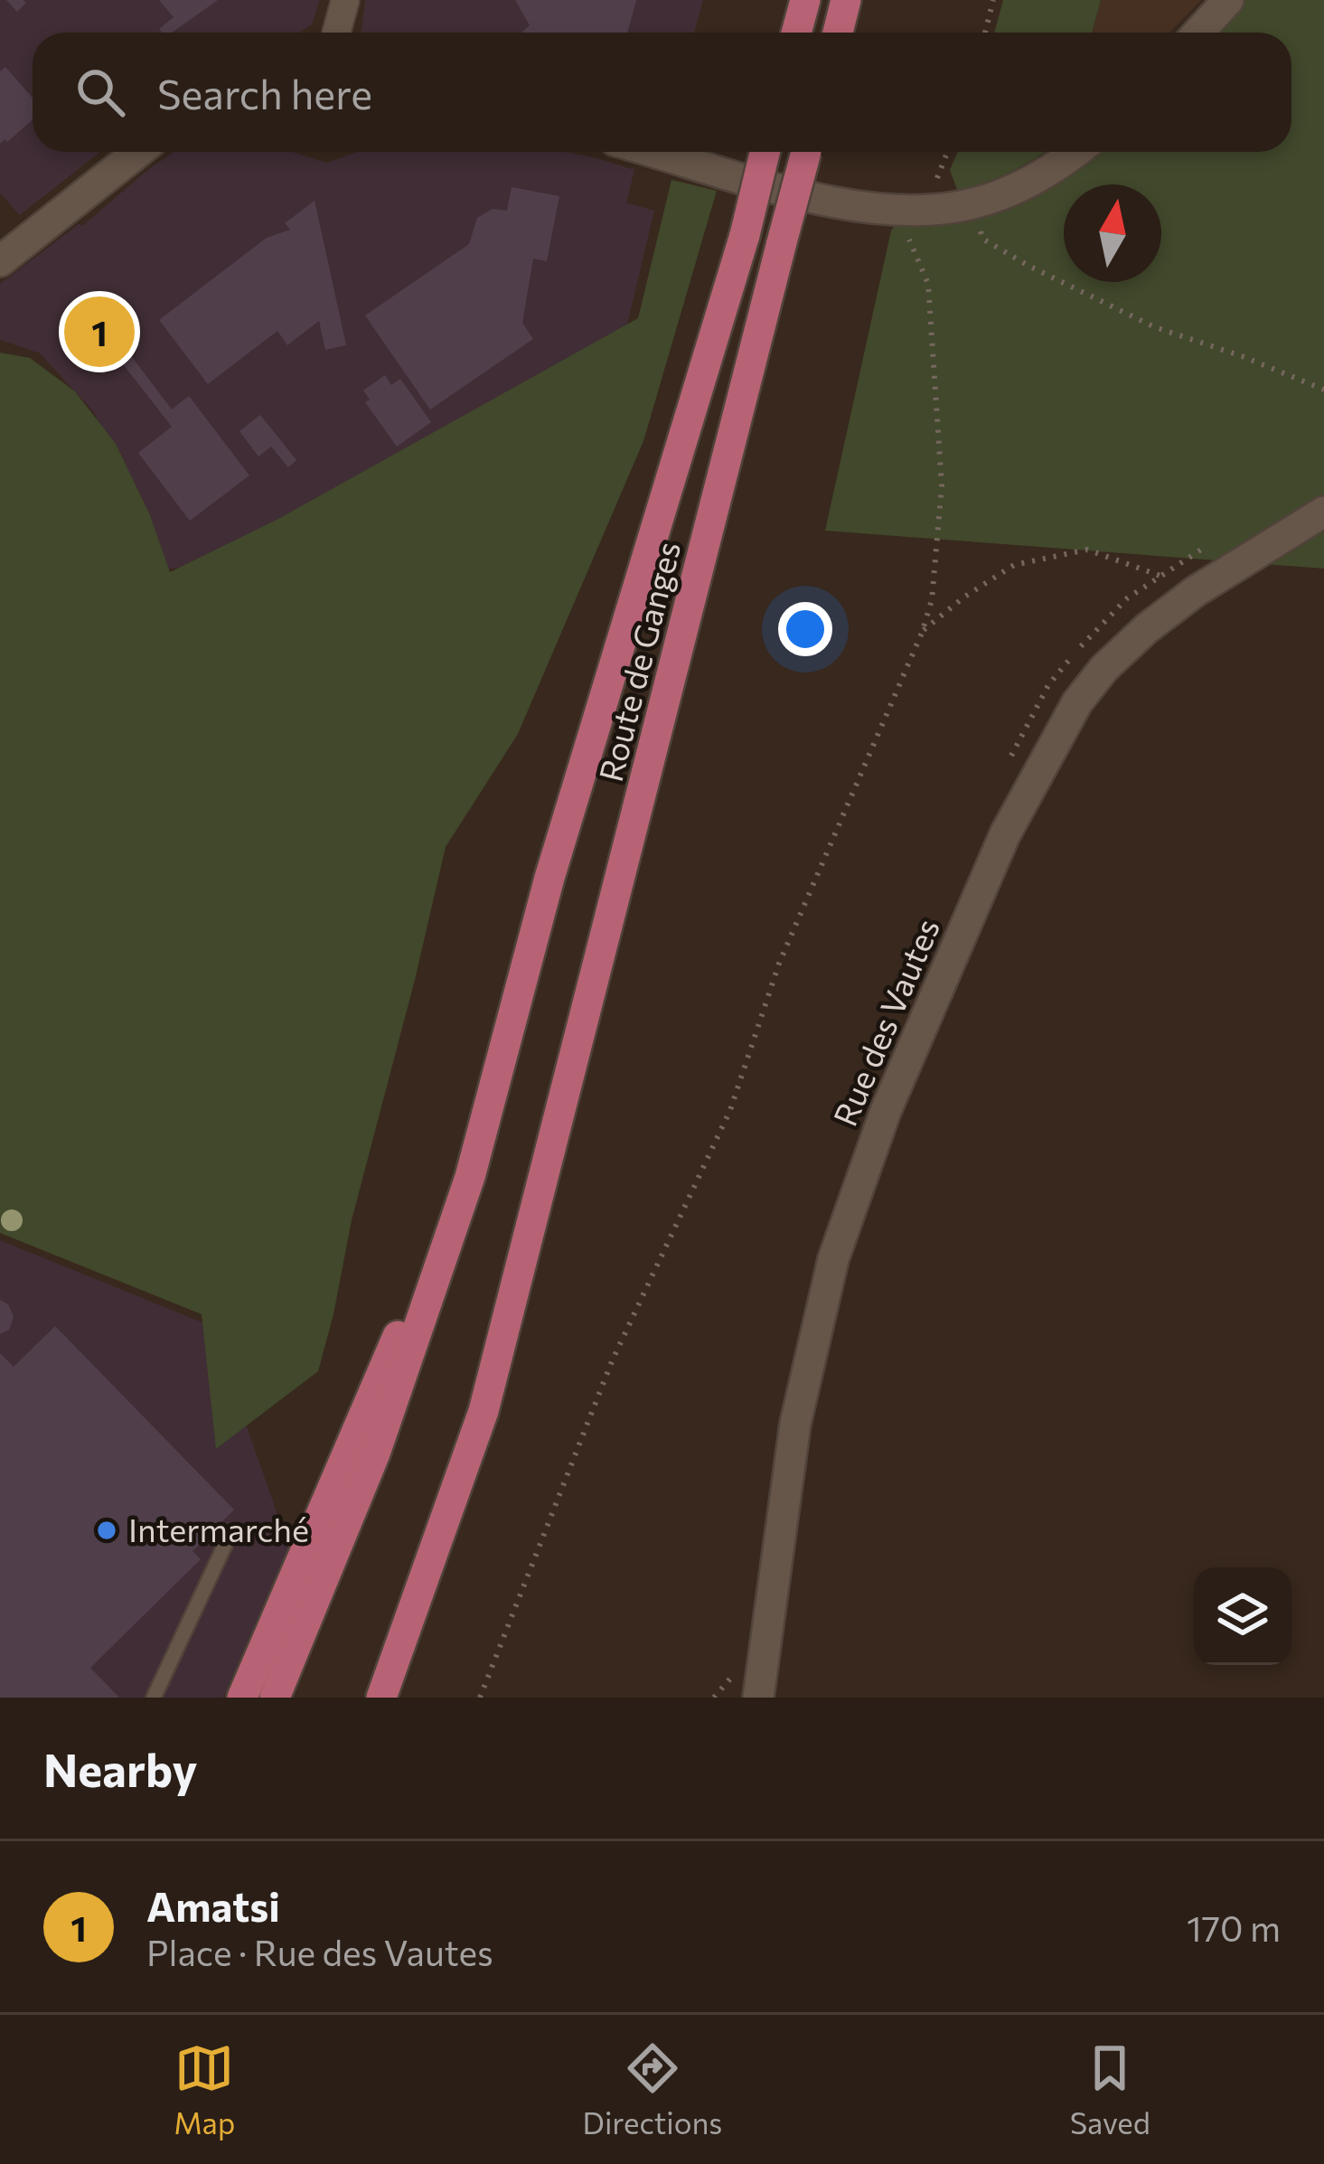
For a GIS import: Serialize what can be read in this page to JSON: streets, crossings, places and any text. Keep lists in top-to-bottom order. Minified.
{"streets":{"main road":["Route de Ganges"],"street":["Rue des Vautes"]},"places":["Intermarché"],"north":"top","page":{"search":"Search here","pins":"1","heading":"Nearby","list":[{"mark":"1","name":"Amatsi","note":"Place · Rue des Vautes","value":"170 m"}],"nav":["Map","Directions","Saved"]}}
